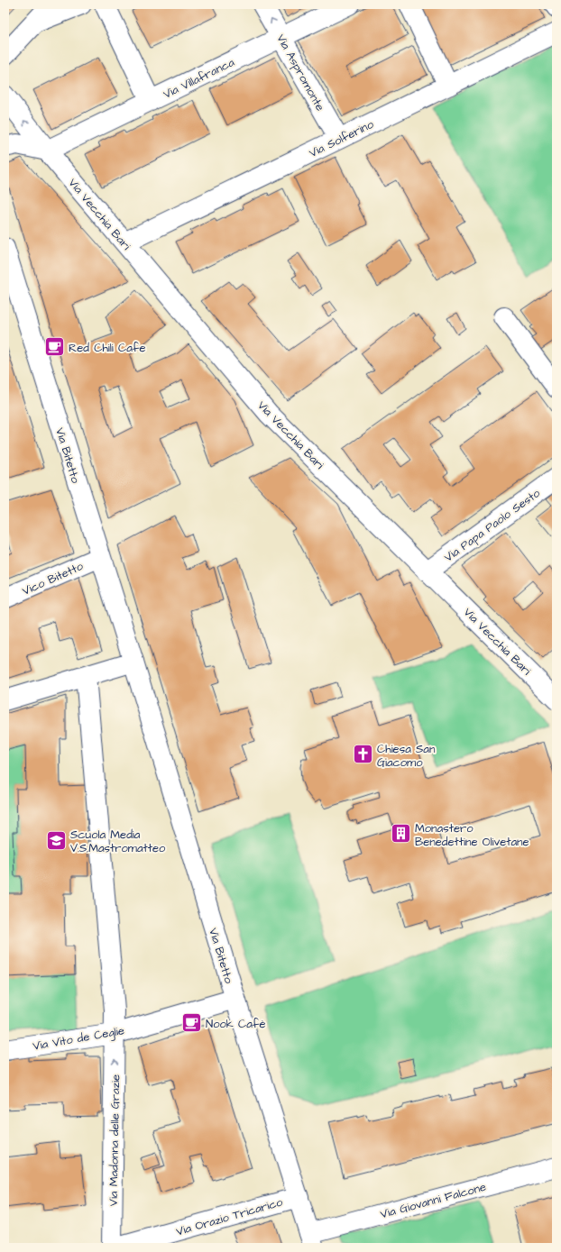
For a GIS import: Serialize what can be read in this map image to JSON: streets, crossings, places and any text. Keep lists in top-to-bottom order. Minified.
{"streets":{"street":["Via Aspromonte","Via Villafranca","Via Solferino","Via Vecchia Bari","Via Bitetto","Via Papa Paolo Sesto","Vico Bitetto","Via Vito de Ceglie","Via Madonna delle Grazie","Via Giovanni Falcone","Via Orazio Tricarico"]},"crossings":[["Via Aspromonte","Via Villafranca"],["Via Aspromonte","Via Solferino"],["Via Villafranca","Via Vecchia Bari"],["Via Solferino","Via Vecchia Bari"],["Via Vecchia Bari","Via Papa Paolo Sesto"],["Via Bitetto","Vico Bitetto"],["Via Bitetto","Via Vito de Ceglie"],["Via Bitetto","Via Giovanni Falcone"],["Via Bitetto","Via Orazio Tricarico"],["Via Vito de Ceglie","Via Madonna delle Grazie"]],"one_way":["Via Madonna delle Grazie"],"places":{"cafe":["Red Chili Cafe","Nook Cafè"],"church":["Chiesa San Giacomo"],"building":["Monastero Benedettine Olivetane"],"school or university":["Scuola Media V.S.Mastromatteo"]}}
